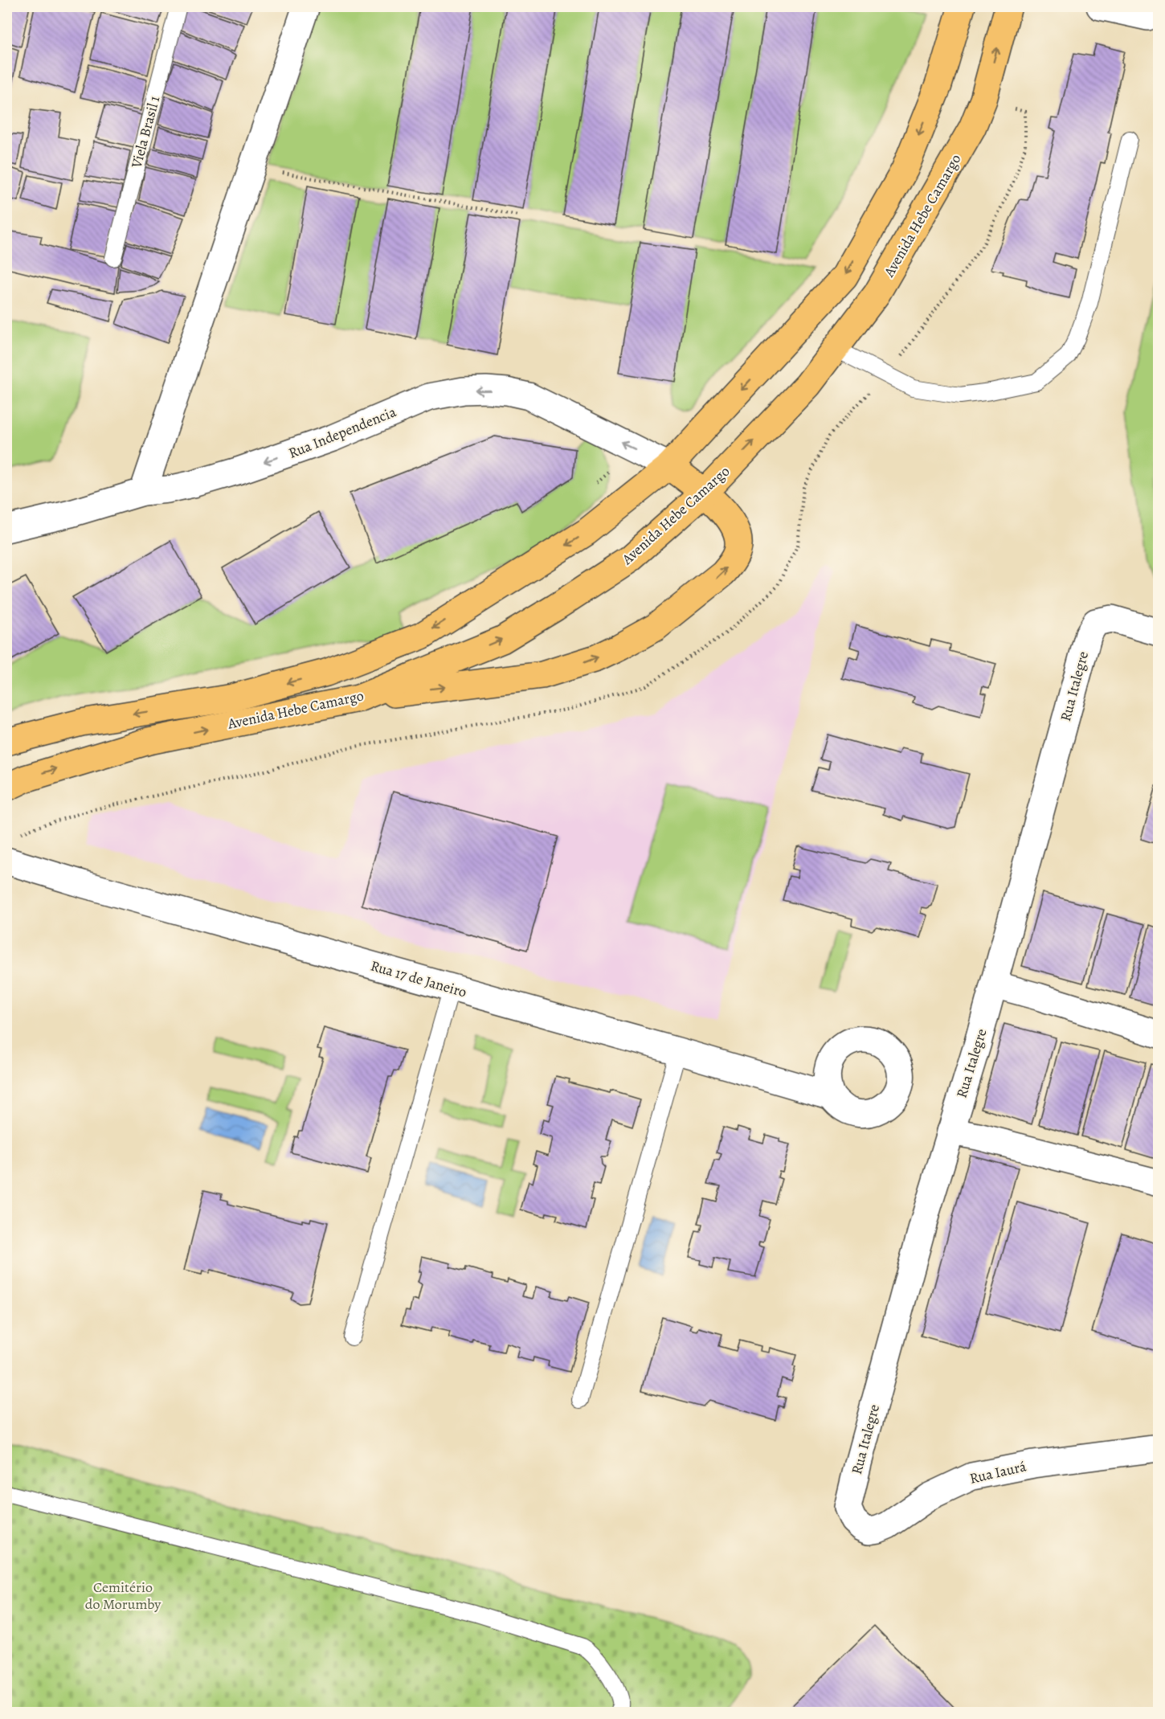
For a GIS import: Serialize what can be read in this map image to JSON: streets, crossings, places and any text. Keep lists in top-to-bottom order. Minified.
{"streets":{"main road":["Avenida Hebe Camargo"],"street":["Rua Independencia","Rua Italegre","Rua 17 de Janeiro","Rua Iaurá"],"lane":["Viela Brasil 1"]},"crossings":[["Avenida Hebe Camargo","Rua Independencia"],["Rua Italegre","Rua Iaurá"]],"one_way":["Rua Independencia"],"parks":["Cemitério do Morumby"]}
